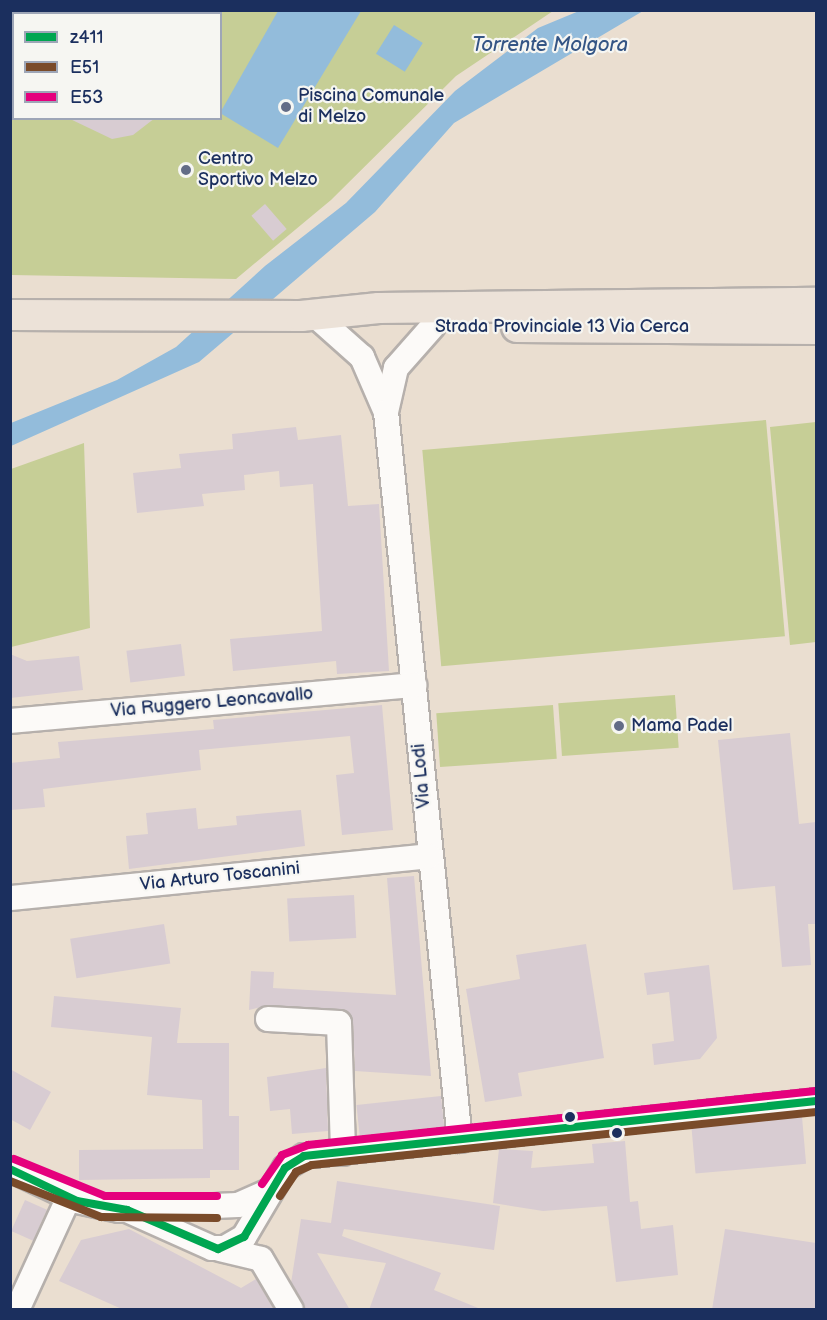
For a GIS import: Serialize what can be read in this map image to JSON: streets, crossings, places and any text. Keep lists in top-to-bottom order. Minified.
{"streets":{"main road":["Strada Provinciale 13 Via Cerca"],"street":["Via Ruggero Leoncavallo","Via Lodi","Via Arturo Toscanini"]},"crossings":[["Strada Provinciale 13 Via Cerca","Via Lodi"],["Via Ruggero Leoncavallo","Via Lodi"],["Via Lodi","Via Arturo Toscanini"]],"water":["Torrente Molgora"],"places":["Piscina Comunale di Melzo","Centro Sportivo Melzo","Mama Padel"],"lines":["transit line E53","transit line z411","transit line E51"],"legend":["z411","E51","E53"]}
